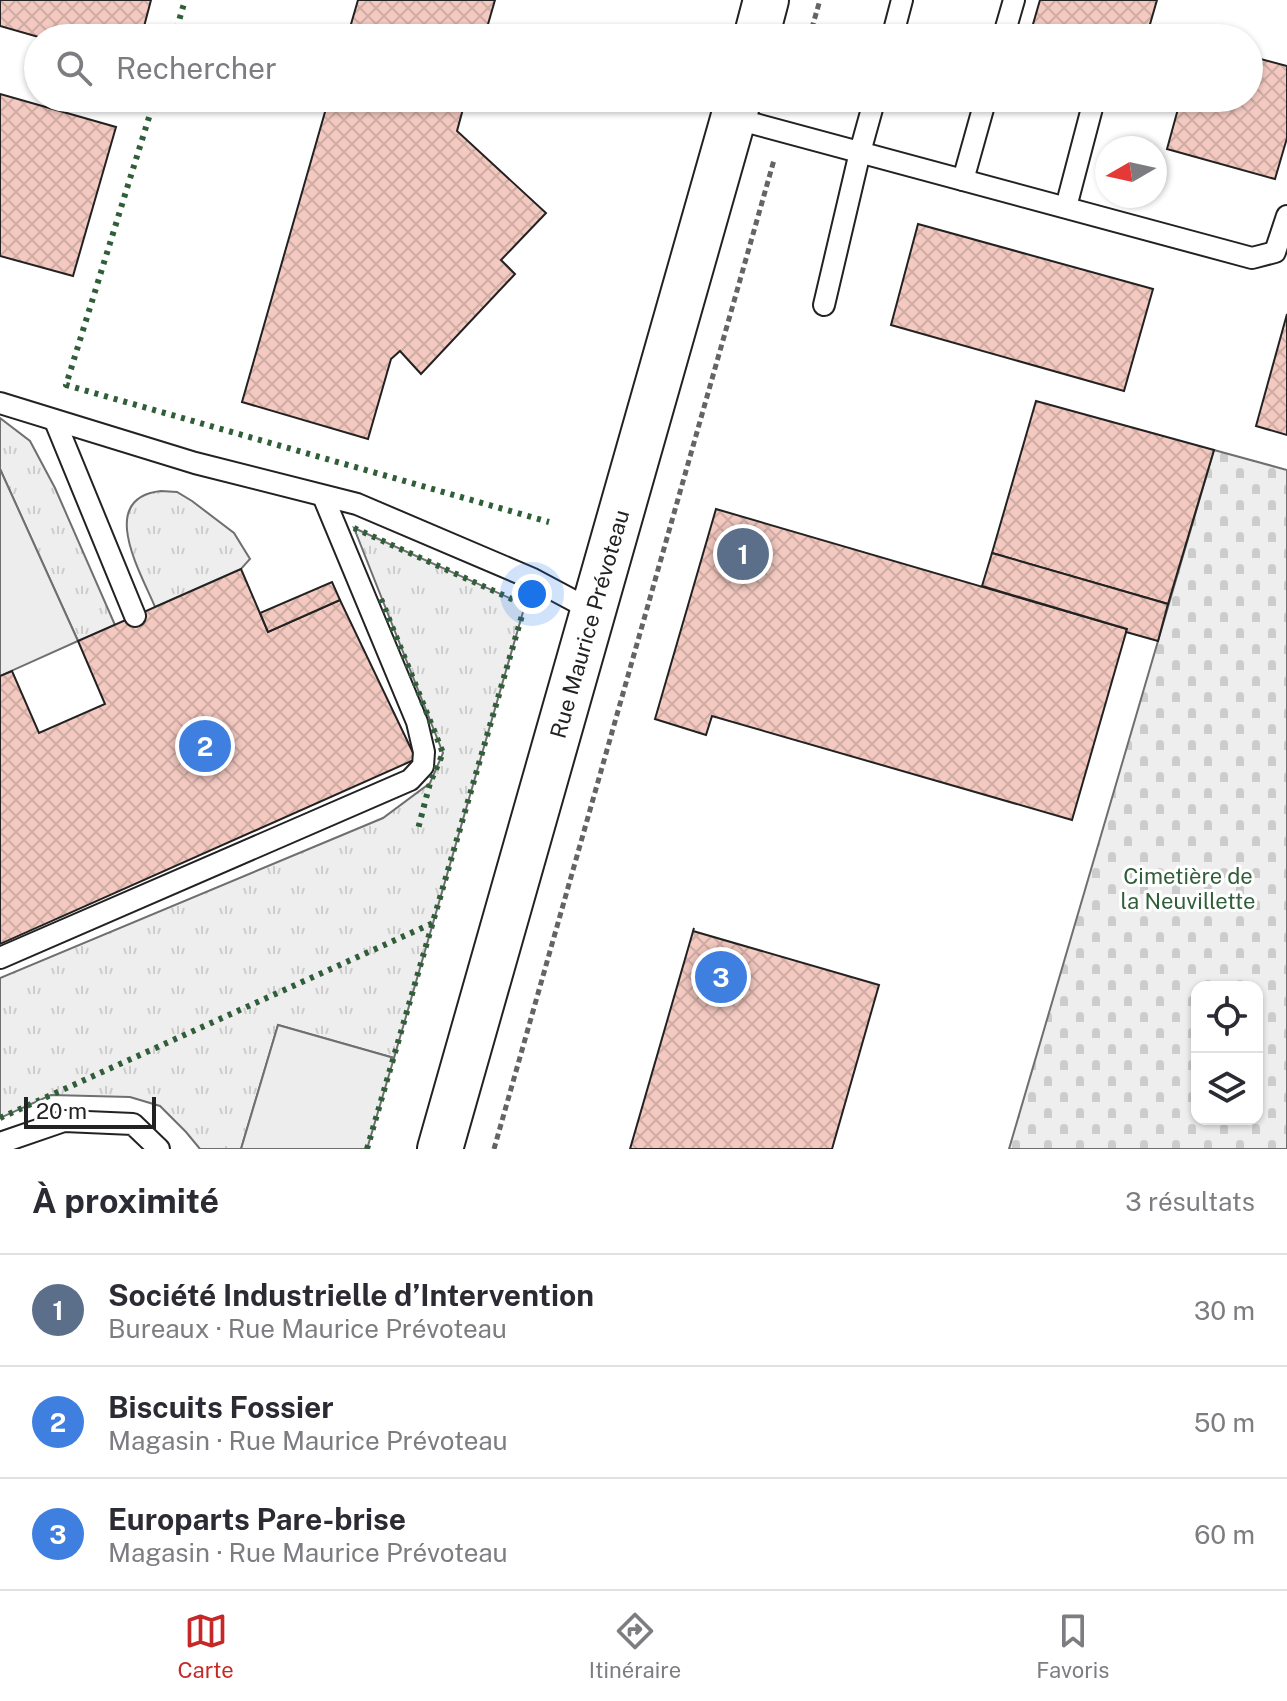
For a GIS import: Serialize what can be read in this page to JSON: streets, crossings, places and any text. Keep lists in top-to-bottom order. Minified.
{"streets":{"street":["Rue Maurice Prévoteau"]},"parks":["Cimetière de la Neuvillette"],"scale_bar":"20 m","north":"left","page":{"search":"Rechercher","pins":["1","2","3"],"scale":"20 m","heading":["À proximité","3 résultats"],"list":[{"mark":"1","name":"Société Industrielle d’Intervention","note":"Bureaux · Rue Maurice Prévoteau","value":"30 m"},{"mark":"2","name":"Biscuits Fossier","note":"Magasin · Rue Maurice Prévoteau","value":"50 m"},{"mark":"3","name":"Europarts Pare-brise","note":"Magasin · Rue Maurice Prévoteau","value":"60 m"}],"nav":["Carte","Itinéraire","Favoris"]}}
